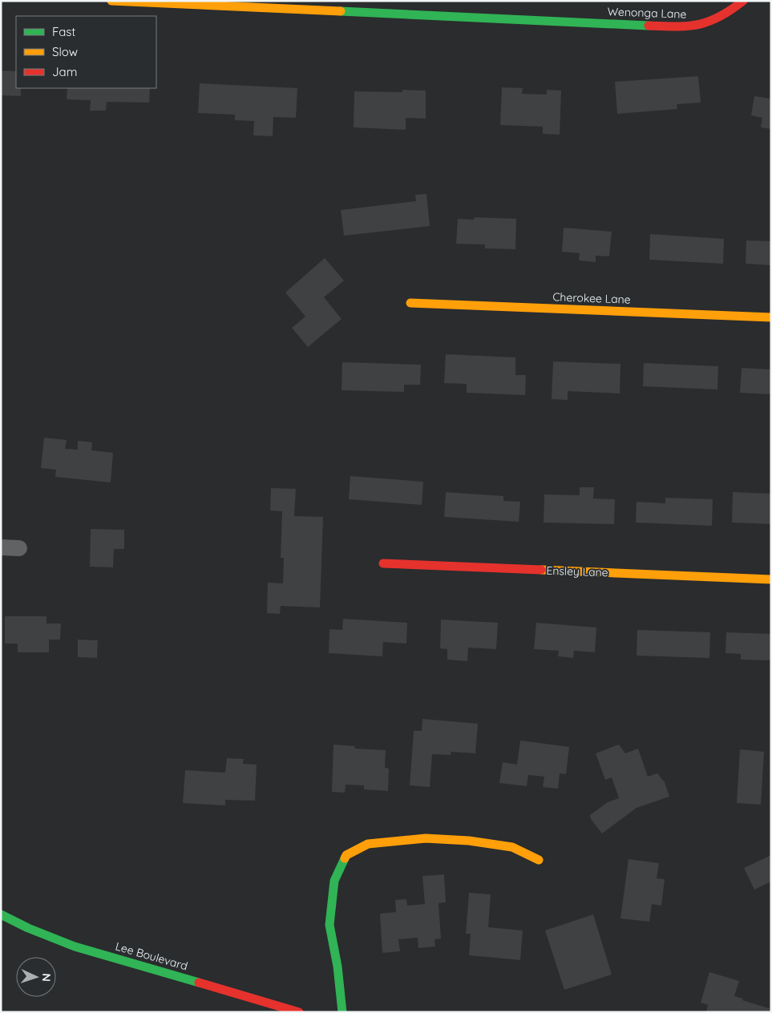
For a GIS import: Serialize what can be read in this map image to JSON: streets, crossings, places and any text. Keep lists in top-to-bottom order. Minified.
{"streets":{"street":["Wenonga Lane","Cherokee Lane","Ensley Lane","Lee Boulevard"]},"legend":["Fast","Slow","Jam"],"north":"right"}
